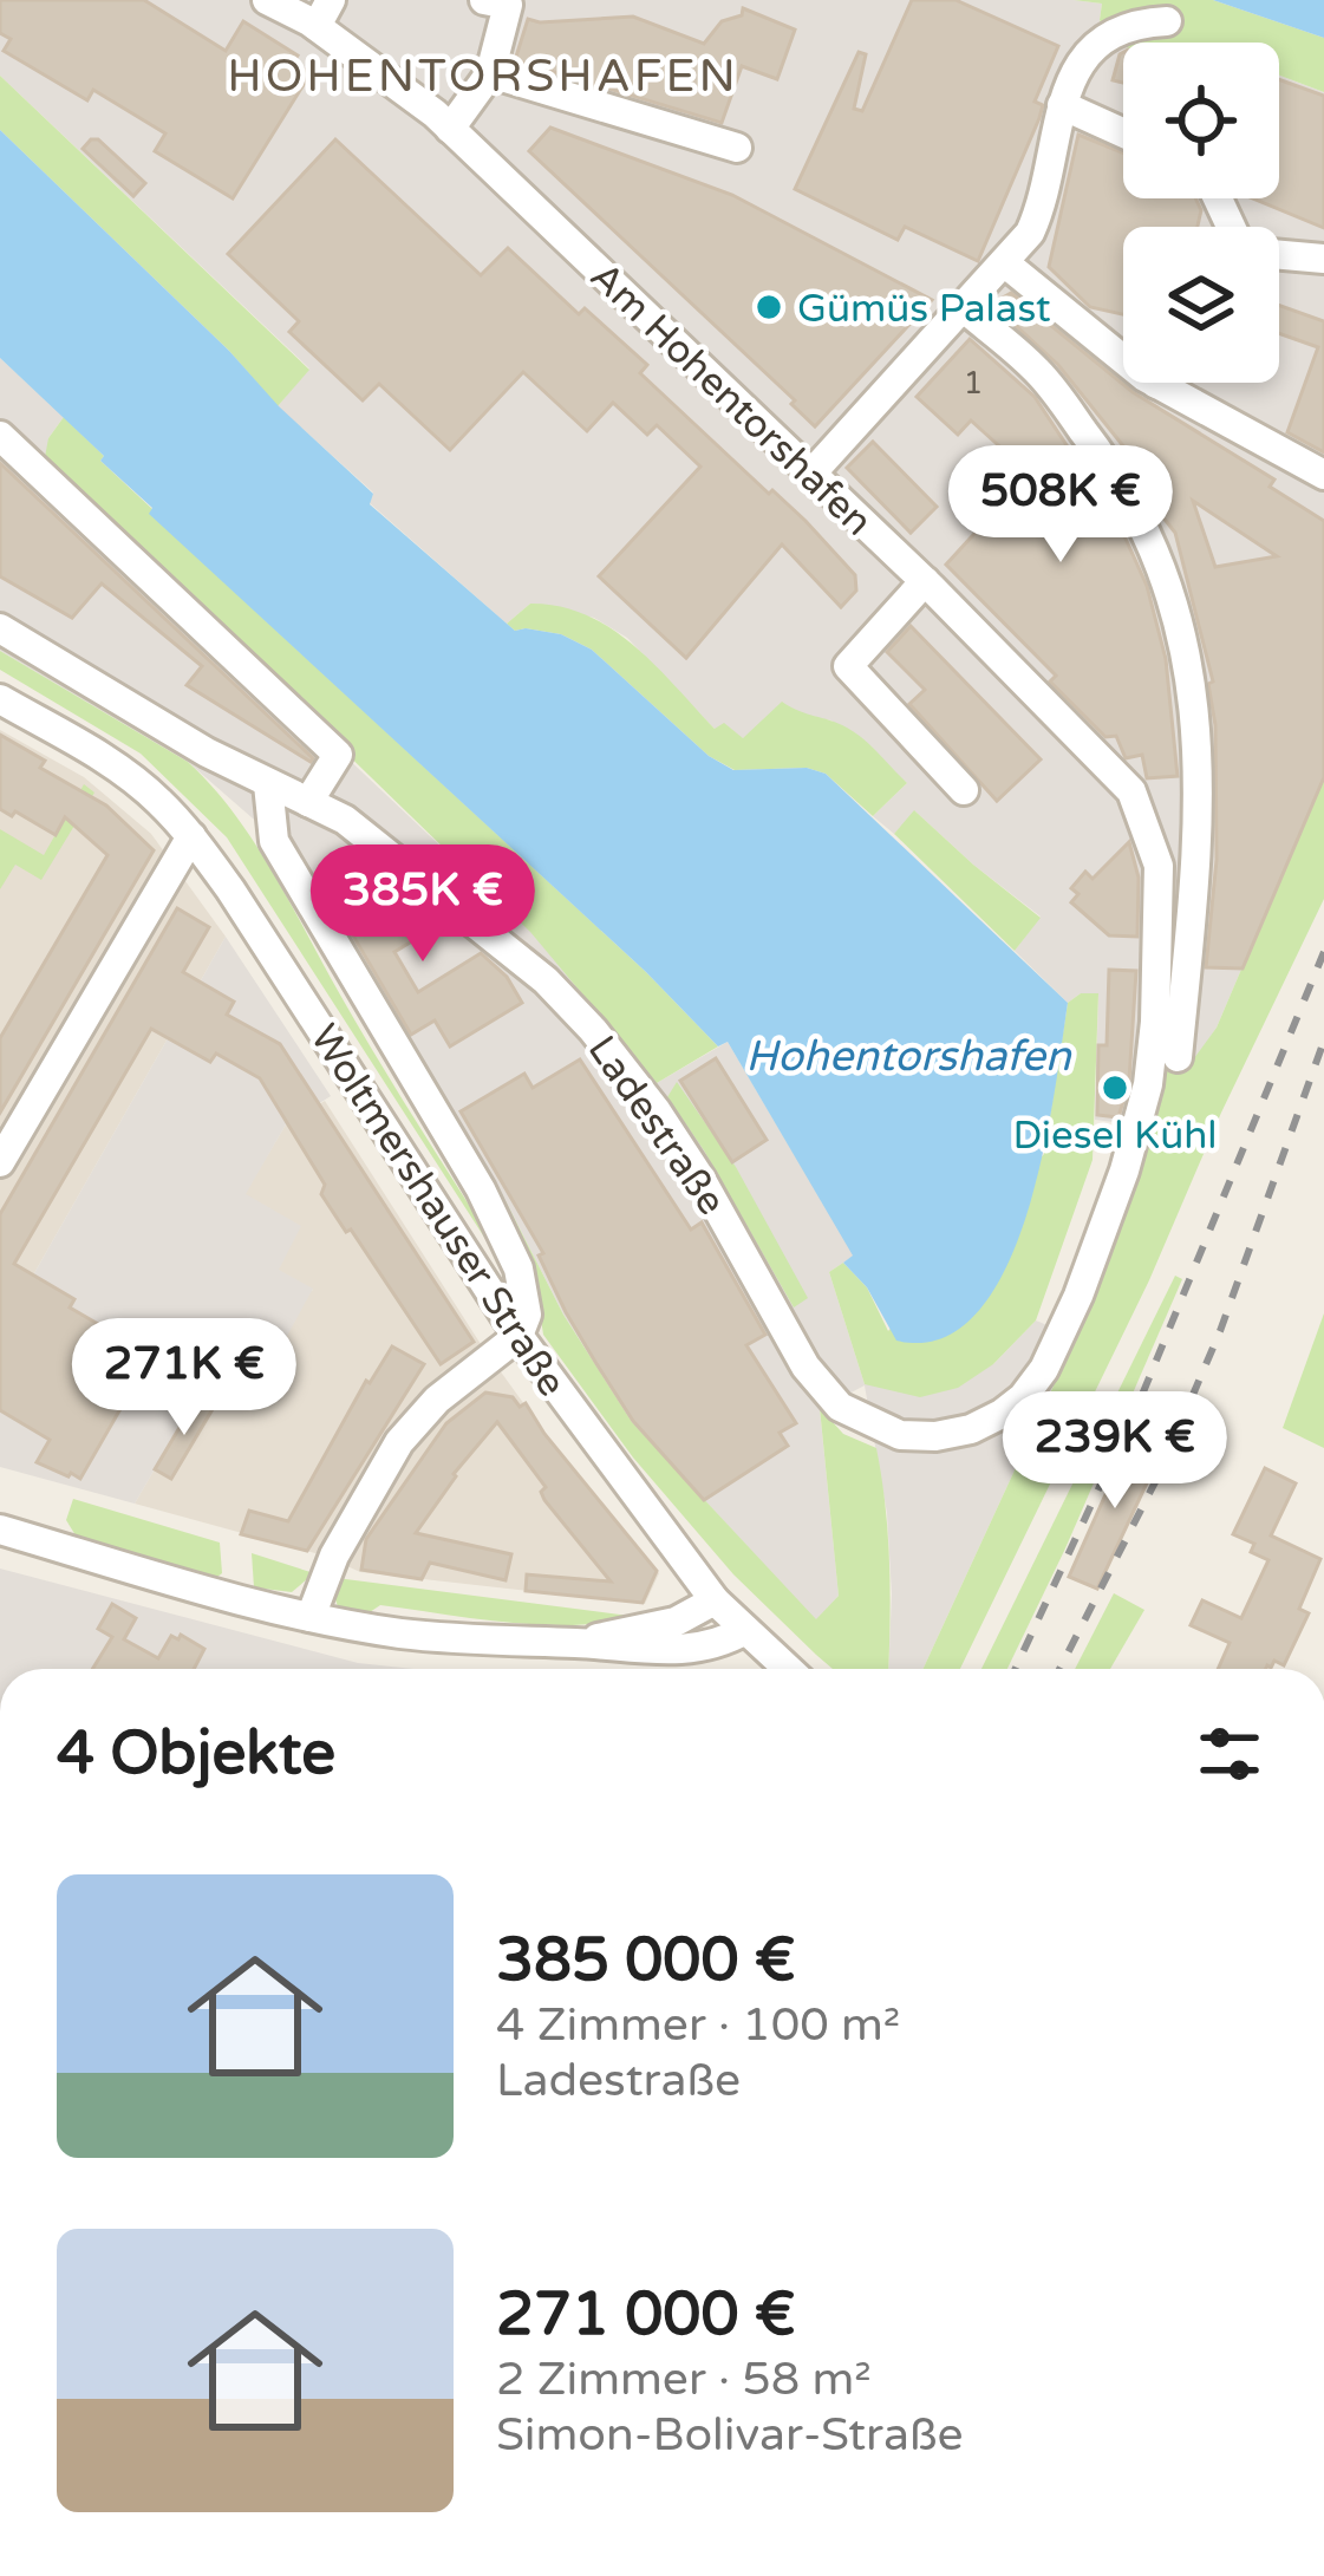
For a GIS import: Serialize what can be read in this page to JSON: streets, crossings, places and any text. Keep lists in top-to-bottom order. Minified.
{"streets":{"street":["Am Hohentorshafen","Ladestraße","Woltmershauser Straße"]},"crossings":[["Am Hohentorshafen","Ladestraße"]],"districts":["HOHENTORSHAFEN"],"water":["Hohentorshafen"],"places":["Gümüs Palast","Diesel Kühl"],"house_numbers":["1"],"page":{"price":["508K €","385K €","271K €","239K €"],"heading":"4 Objekte","list":[{"name":"385 000 €","note":"4 Zimmer · 100 m² · Ladestraße"},{"name":"271 000 €","note":"2 Zimmer · 58 m² · Simon-Bolivar-Straße"}]}}
